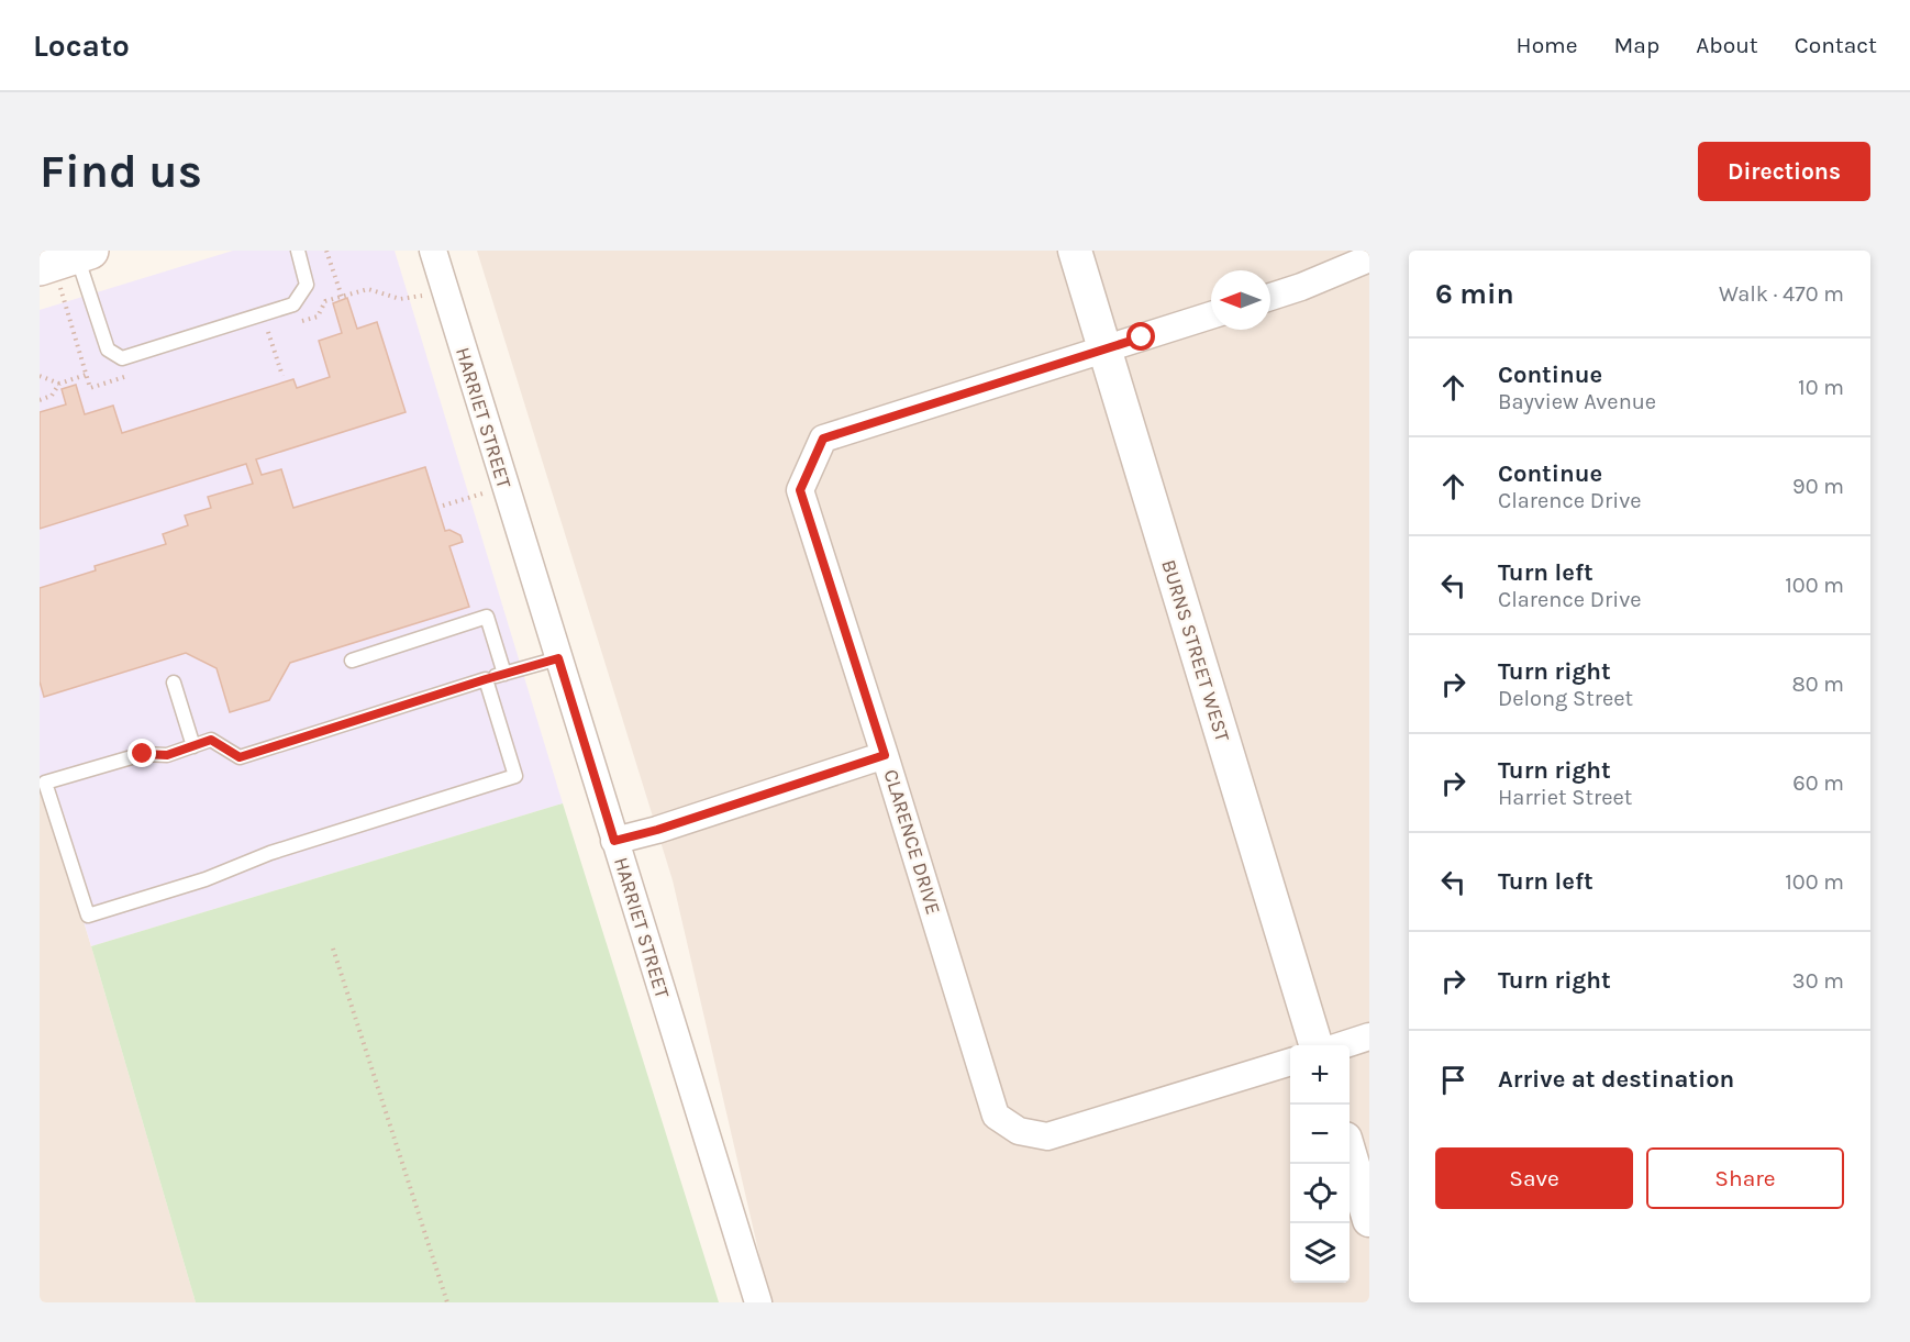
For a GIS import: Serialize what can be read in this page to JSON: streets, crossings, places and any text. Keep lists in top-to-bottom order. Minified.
{"streets":{"street":["HARRIET STREET","BURNS STREET WEST","CLARENCE DRIVE"]},"crossings":[["BURNS STREET WEST","CLARENCE DRIVE"]],"north":"left","page":{"header":"Locato","nav":["Home","Map","About","Contact"],"buttons":["Directions",["Save","Share"]],"title":"Find us","heading":["6 min","Walk · 470 m"],"list":[["Continue","Bayview Avenue","10 m"],["Continue","Clarence Drive","90 m"],["Turn left","Clarence Drive","100 m"],["Turn right","Delong Street","80 m"],["Turn right","Harriet Street","60 m"],["Turn left","100 m"],["Turn right","30 m"],"Arrive at destination"],"map_buttons":["+","−"]}}
